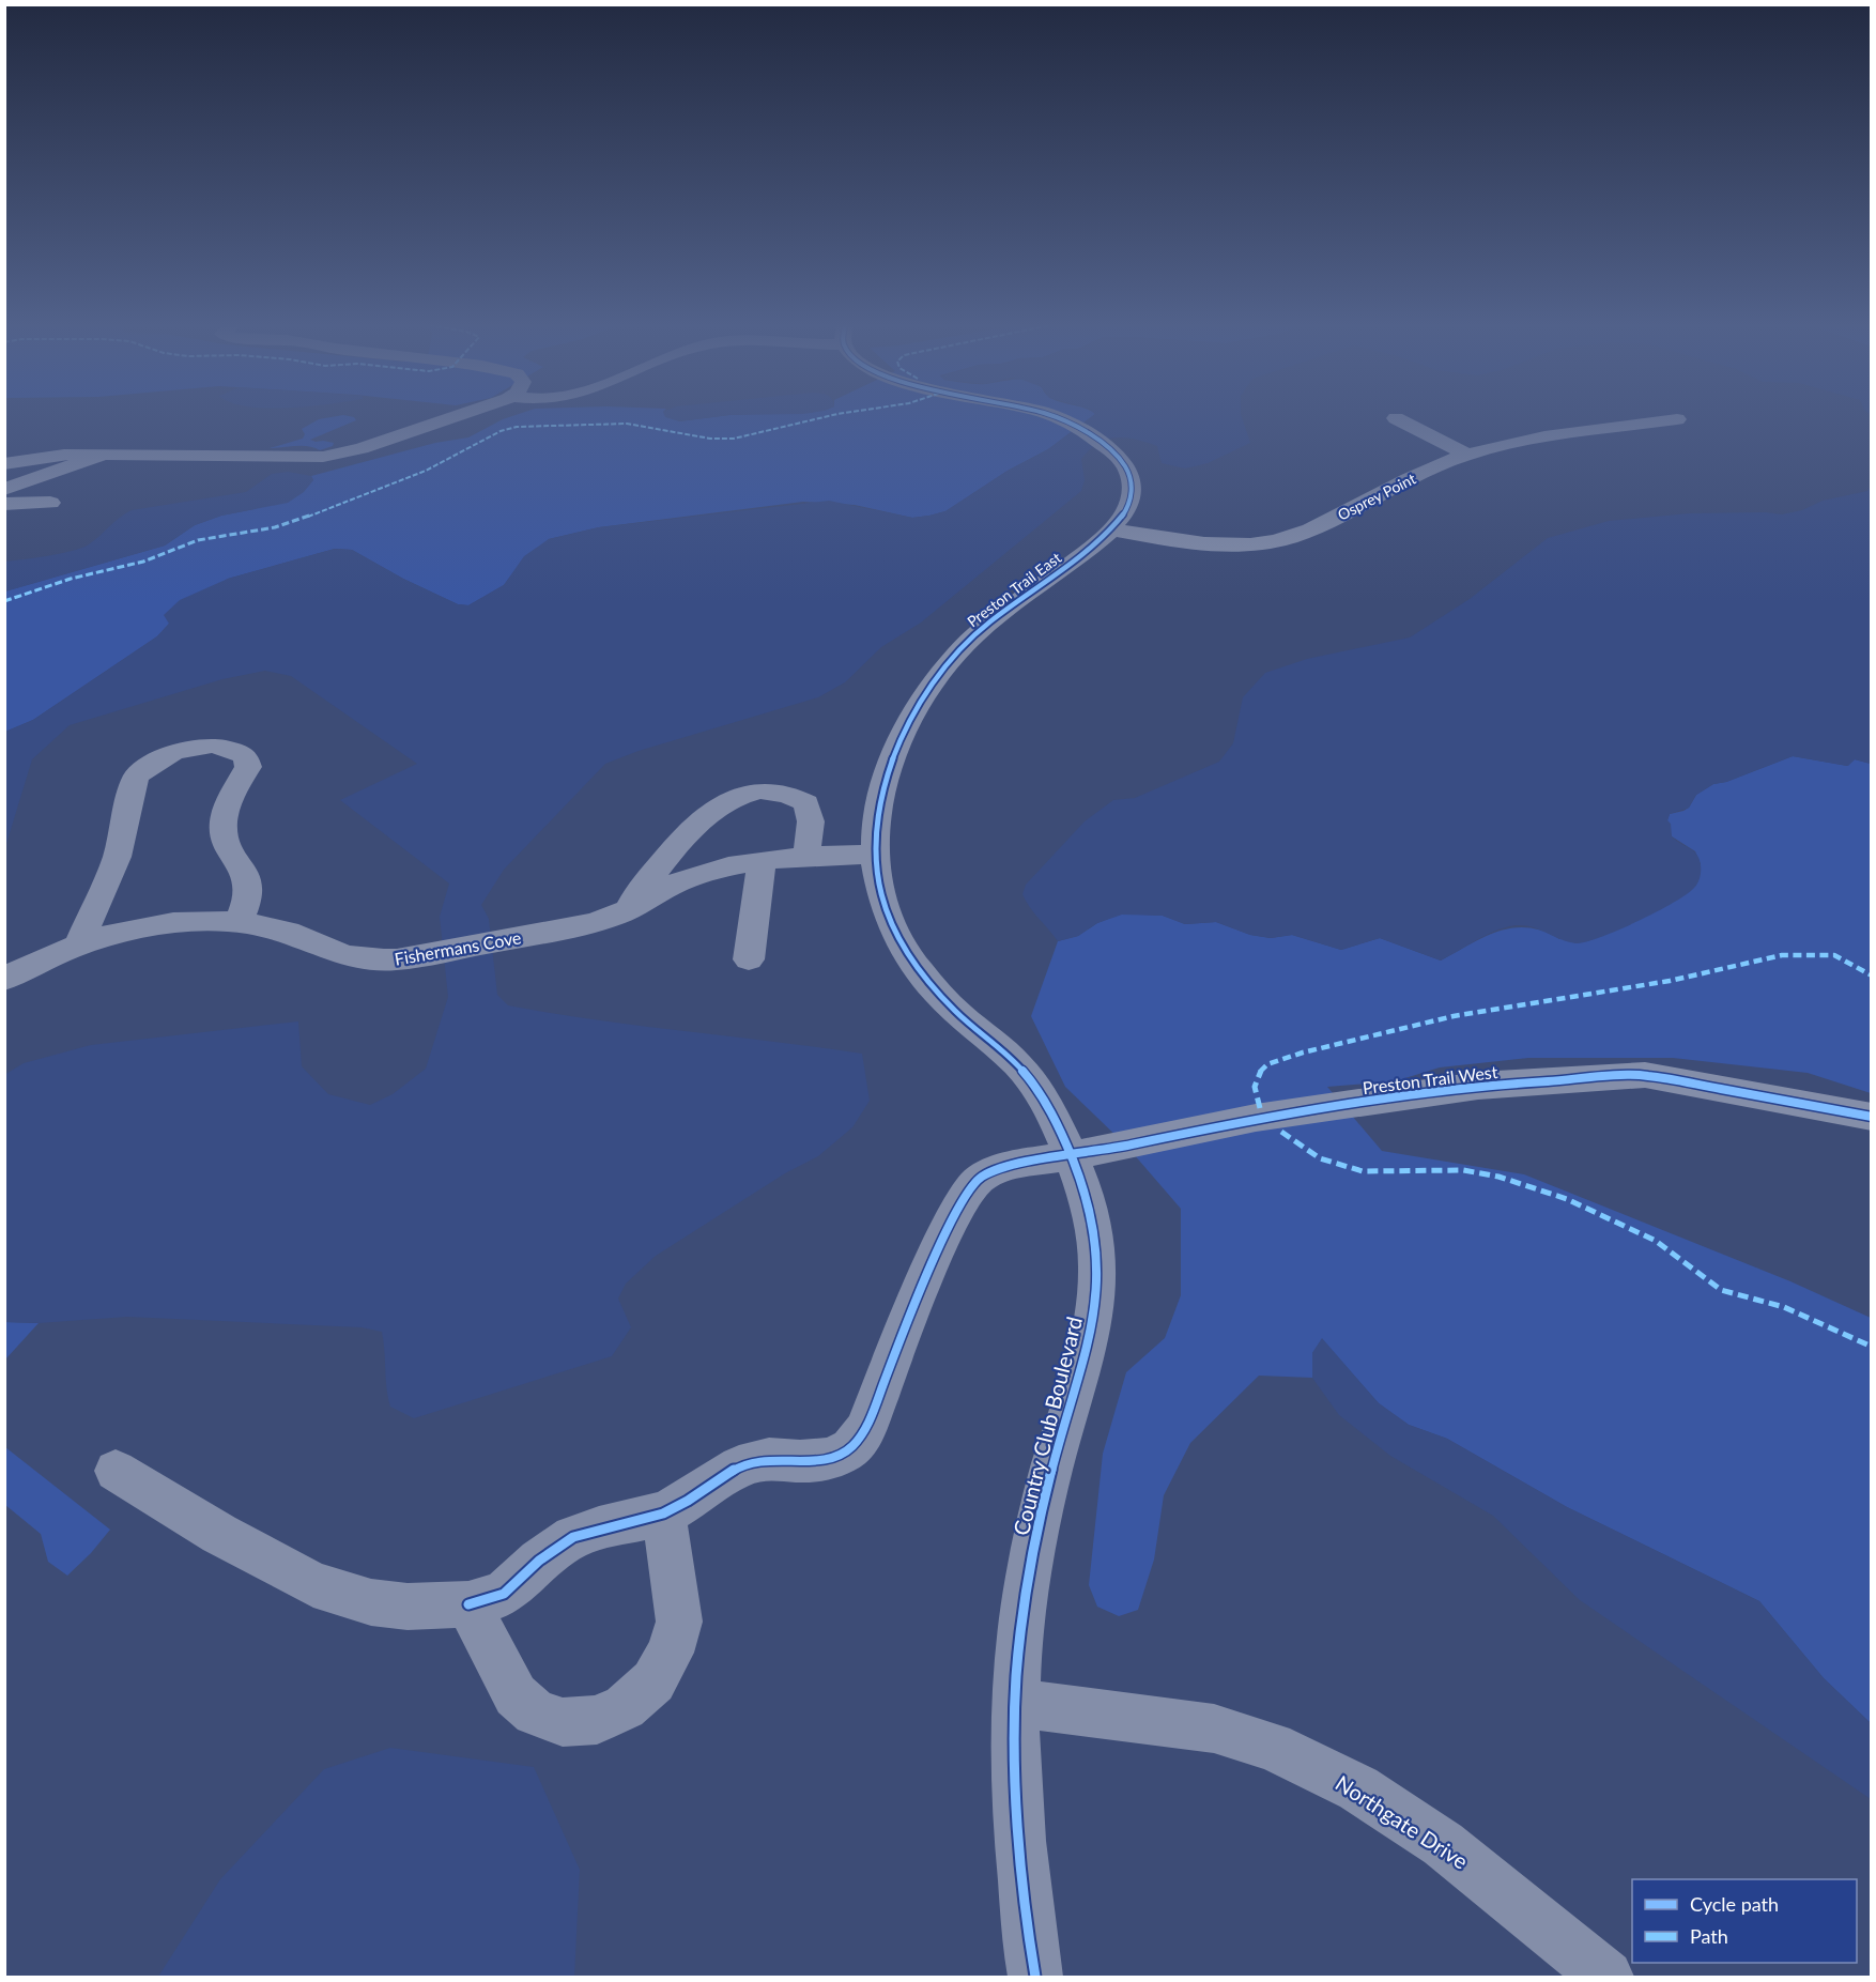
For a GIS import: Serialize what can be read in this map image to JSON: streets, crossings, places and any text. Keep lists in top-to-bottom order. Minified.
{"streets":{"street":["Osprey Point","Preston Trail East","Fishermans Cove","Preston Trail West","Country Club Boulevard","Northgate Drive"]},"crossings":[["Osprey Point","Preston Trail East"],["Preston Trail East","Fishermans Cove"],["Preston Trail East","Preston Trail West"],["Preston Trail East","Country Club Boulevard"],["Preston Trail West","Country Club Boulevard"],["Country Club Boulevard","Northgate Drive"]],"legend":["Cycle path","Path"]}
